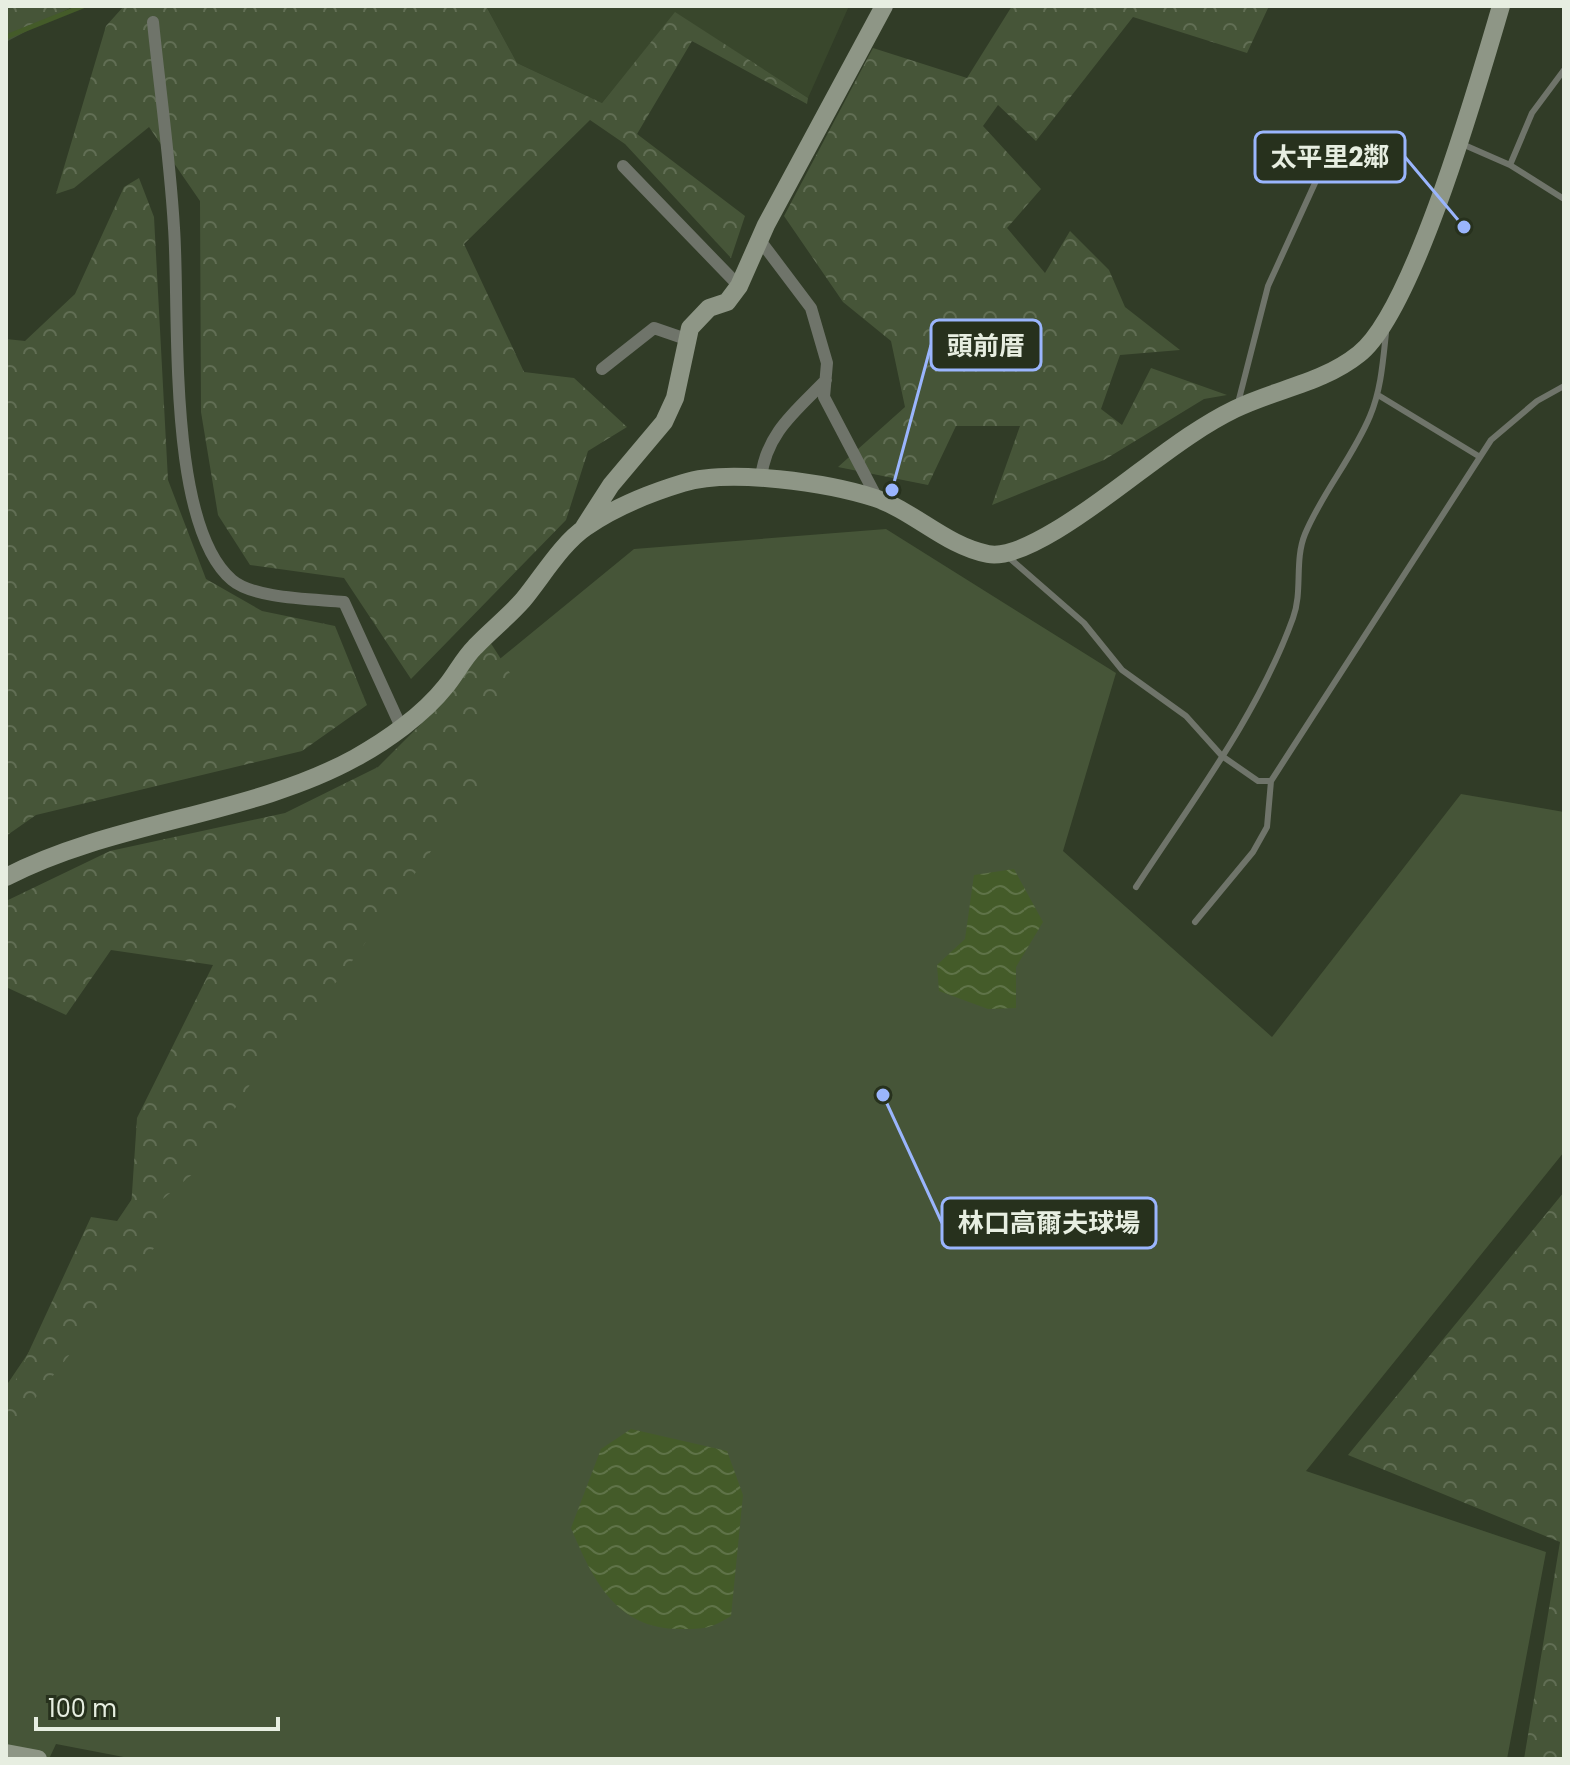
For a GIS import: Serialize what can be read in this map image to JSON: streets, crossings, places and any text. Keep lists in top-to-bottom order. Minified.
{"places":["太平里2鄰","頭前厝","林口高爾夫球場"],"scale_bar":"100 m"}
